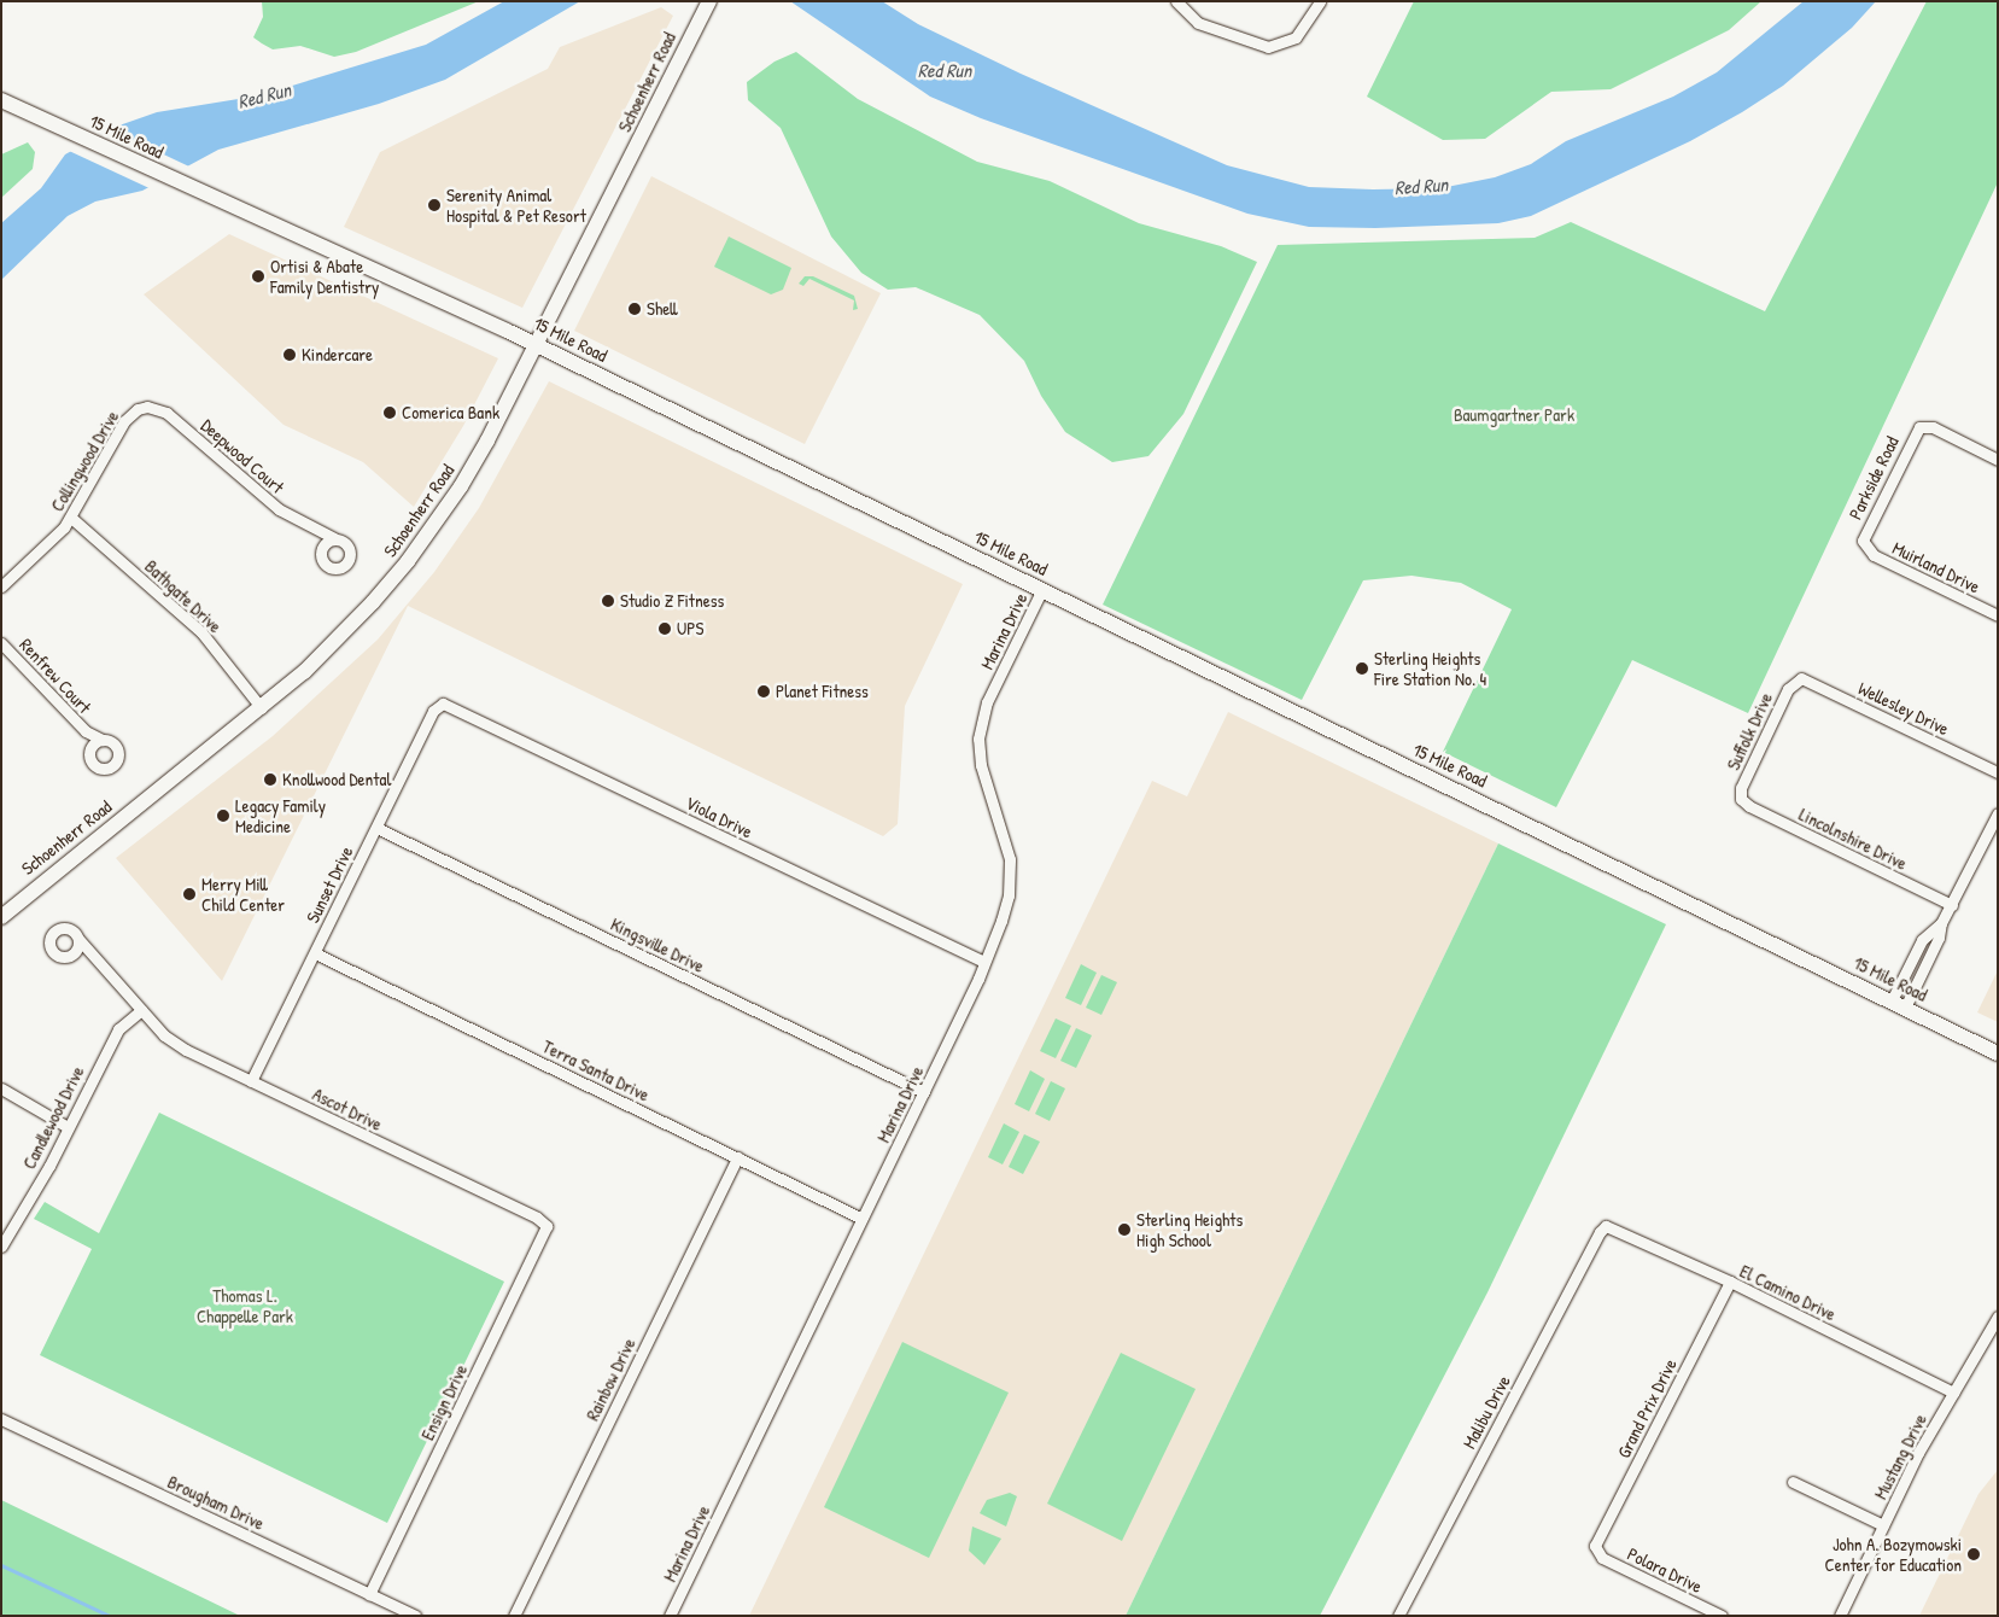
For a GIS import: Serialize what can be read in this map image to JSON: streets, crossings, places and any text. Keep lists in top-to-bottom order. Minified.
{"streets":{"main road":["Schoenherr Road","15 Mile Road"],"street":["Deepwood Court","Collingwood Drive","Parkside Road","Muirland Drive","Bathgate Drive","Marina Drive","Renfrew Court","Wellesley Drive","Suffolk Drive","Viola Drive","Lincolnshire Drive","Sunset Drive","Kingsville Drive","Terra Santa Drive","Ascot Drive","Candlewood Drive","El Camino Drive","Rainbow Drive","Ensign Drive","Grand Prix Drive","Malibu Drive","Mustang Drive","Brougham Drive","Polara Drive"]},"crossings":[["Schoenherr Road","15 Mile Road"],["Schoenherr Road","Bathgate Drive"],["15 Mile Road","Marina Drive"],["Deepwood Court","Collingwood Drive"],["Collingwood Drive","Bathgate Drive"],["Parkside Road","Muirland Drive"],["Marina Drive","Viola Drive"],["Marina Drive","Kingsville Drive"],["Marina Drive","Terra Santa Drive"],["Wellesley Drive","Suffolk Drive"],["Suffolk Drive","Lincolnshire Drive"],["Viola Drive","Sunset Drive"],["Sunset Drive","Kingsville Drive"],["Sunset Drive","Terra Santa Drive"],["Sunset Drive","Ascot Drive"],["Terra Santa Drive","Rainbow Drive"],["Ascot Drive","Candlewood Drive"],["Ascot Drive","Ensign Drive"],["El Camino Drive","Grand Prix Drive"],["El Camino Drive","Malibu Drive"],["El Camino Drive","Mustang Drive"],["Ensign Drive","Brougham Drive"],["Grand Prix Drive","Polara Drive"]],"water":["Red Run"],"parks":["Baumgartner Park","Thomas L. Chappelle Park"],"places":["Serenity Animal Hospital & Pet Resort","Ortisi & Abate Family Dentistry","Shell","Kindercare","Comerica Bank","Studio Z Fitness","UPS","Sterling Heights Fire Station No. 4","Planet Fitness","Knollwood Dental","Legacy Family Medicine","Merry Mill Child Center","Sterling Heights High School","John A. Bozymowski Center for Education"]}
